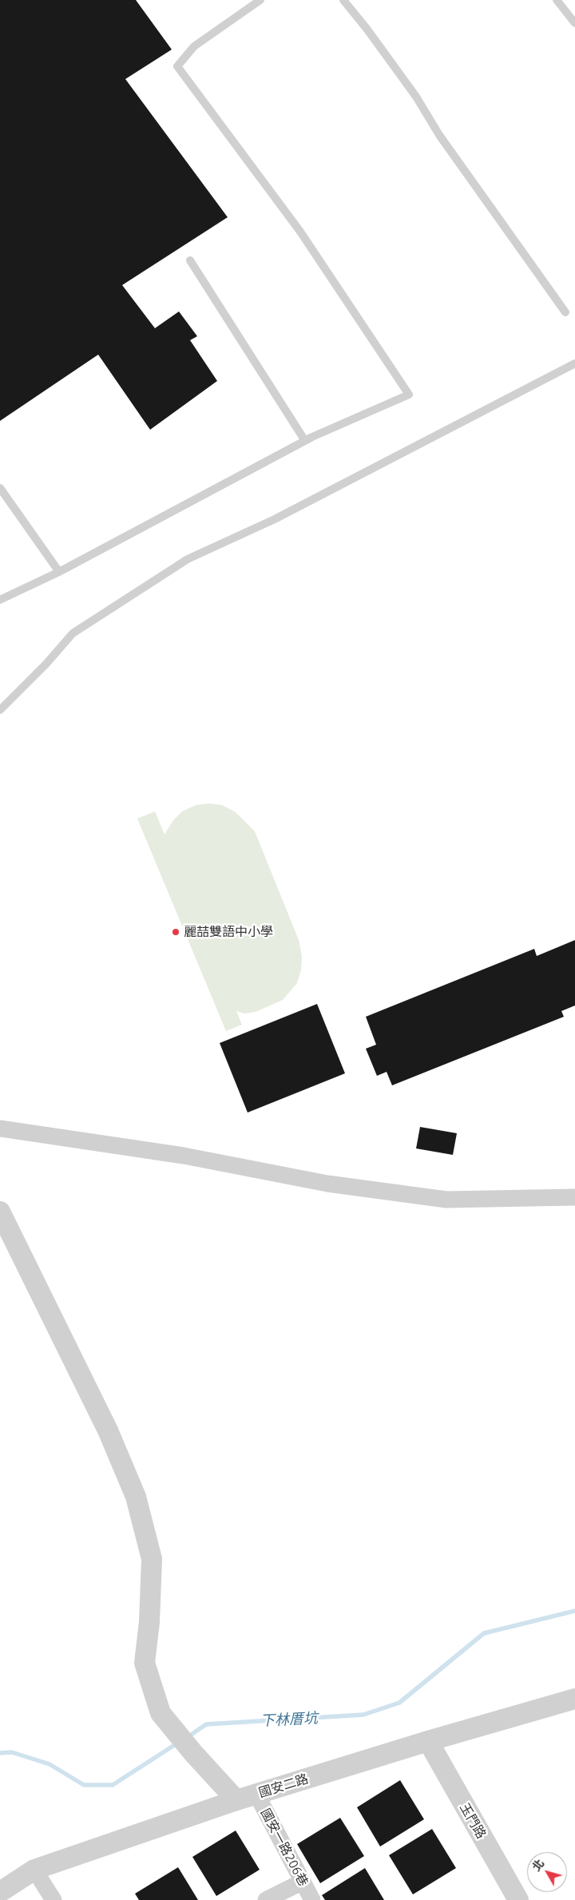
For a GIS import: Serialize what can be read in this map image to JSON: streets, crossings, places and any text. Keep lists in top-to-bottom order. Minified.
{"streets":{"street":["國安二路","玉門路","國安一路206巷"]},"crossings":[["國安二路","玉門路"],["國安二路","國安一路206巷"]],"water":["下林厝坑"],"places":["麗喆雙語中小學"],"north":"top left"}
